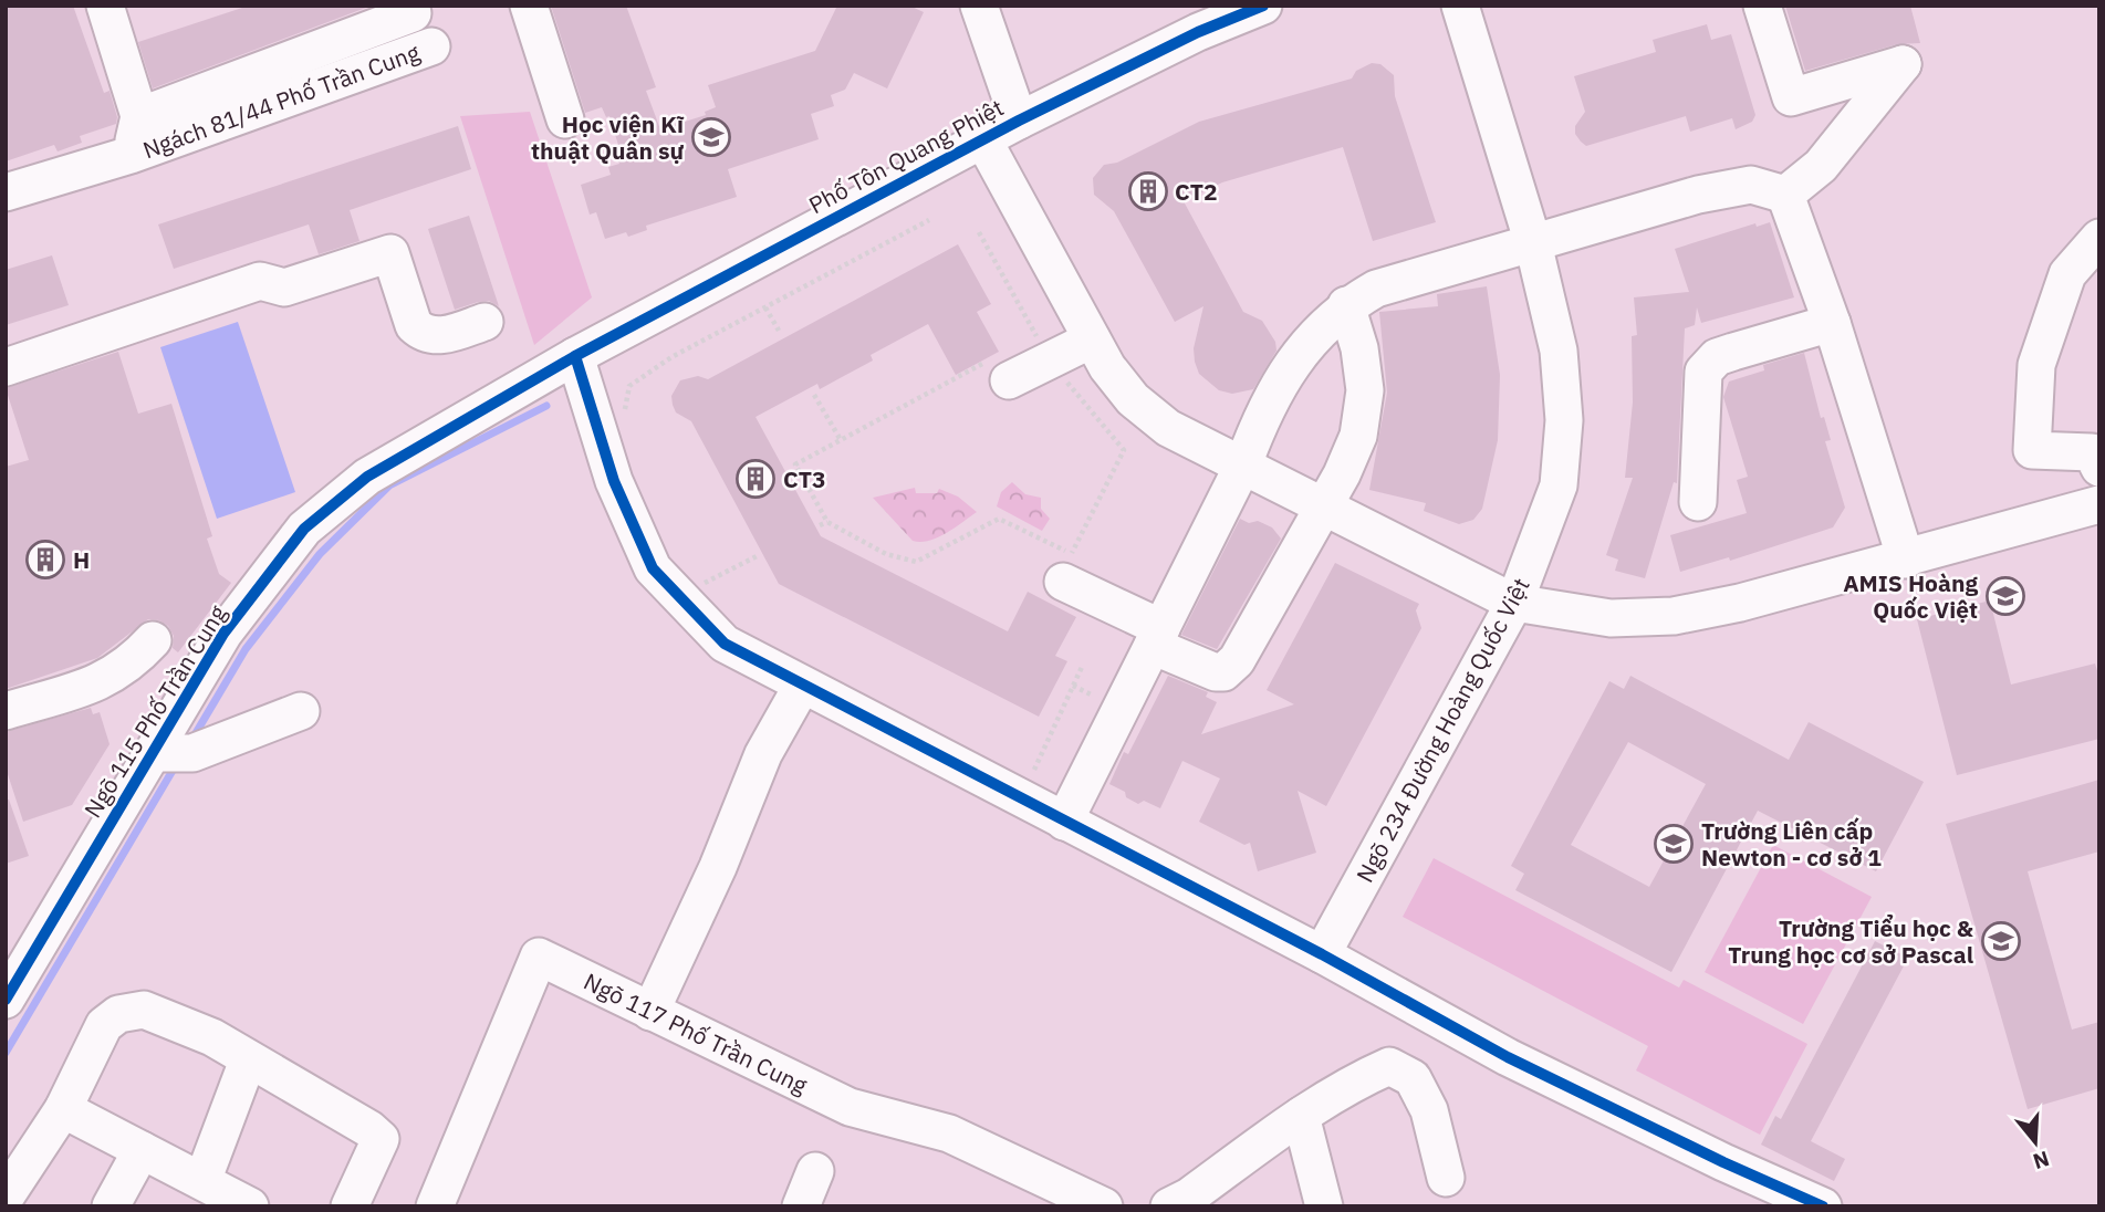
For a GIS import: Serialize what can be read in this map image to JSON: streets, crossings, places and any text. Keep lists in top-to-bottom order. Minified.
{"streets":{"street":["Ngách 81/44 Phố Trần Cung","Phố Tôn Quang Phiệt","Ngõ 115 Phố Trần Cung","Ngõ 234 Đường Hoàng Quốc Việt","Ngõ 117 Phố Trần Cung"]},"crossings":[["Phố Tôn Quang Phiệt","Ngõ 115 Phố Trần Cung"]],"places":{"school or university":["Học viện Kĩ thuật Quân sự","AMIS Hoàng Quốc Việt","Trường Liên cấp Newton - cơ sở 1","Trường Tiểu học & Trung học cơ sở Pascal"],"building":["CT2","CT3","H"]},"north":"bottom"}
